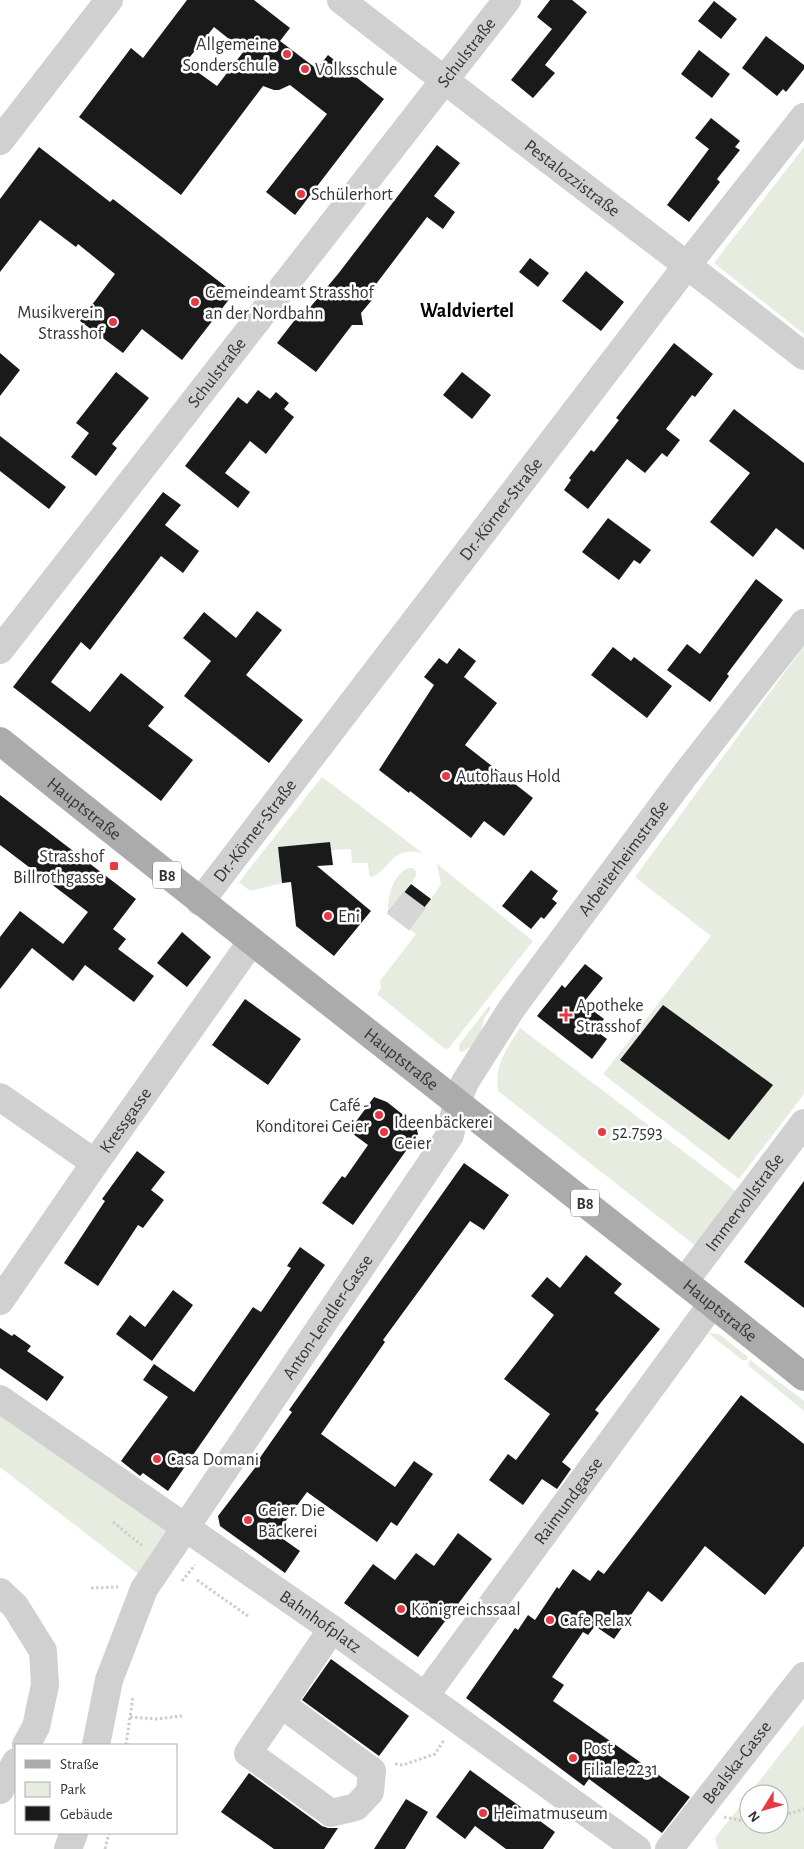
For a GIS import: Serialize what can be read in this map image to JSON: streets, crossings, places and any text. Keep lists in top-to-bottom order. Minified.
{"streets":{"main road":["Hauptstraße","B8"],"street":["Schulstraße","Pestalozzistraße","Dr.-Körner-Straße","Arbeiterheimstraße","Kressgasse","Immervollstraße","Anton-Lendler-Gasse","Raimundgasse","Bahnhofplatz","Bealska-Gasse"]},"crossings":[["Schulstraße","Pestalozzistraße"],["Pestalozzistraße","Dr.-Körner-Straße"],["Dr.-Körner-Straße","Hauptstraße"],["Hauptstraße","Arbeiterheimstraße"],["Hauptstraße","Kressgasse"],["Hauptstraße","Immervollstraße"],["Hauptstraße","Anton-Lendler-Gasse"],["Hauptstraße","Raimundgasse"],["Arbeiterheimstraße","Anton-Lendler-Gasse"],["Anton-Lendler-Gasse","Bahnhofplatz"],["Raimundgasse","Bahnhofplatz"]],"districts":["Waldviertel"],"places":{"other":["Allgemeine Sonderschule","Volksschule","Schülerhort","Gemeindeamt Strasshof an der Nordbahn","Musikverein Strasshof","Autohaus Hold","Eni","Café - Konditorei Geier","Ideenbäckerei Geier","52.7593","Casa Domani","Geier. Die Bäckerei","Königreichssaal","Cafe Relax","Post Filiale 2231","Heimatmuseum"],"transit":["Strasshof Billrothgasse"],"health":["Apotheke Strasshof"]},"legend":["Straße","Park","Gebäude"],"north":"bottom left"}
